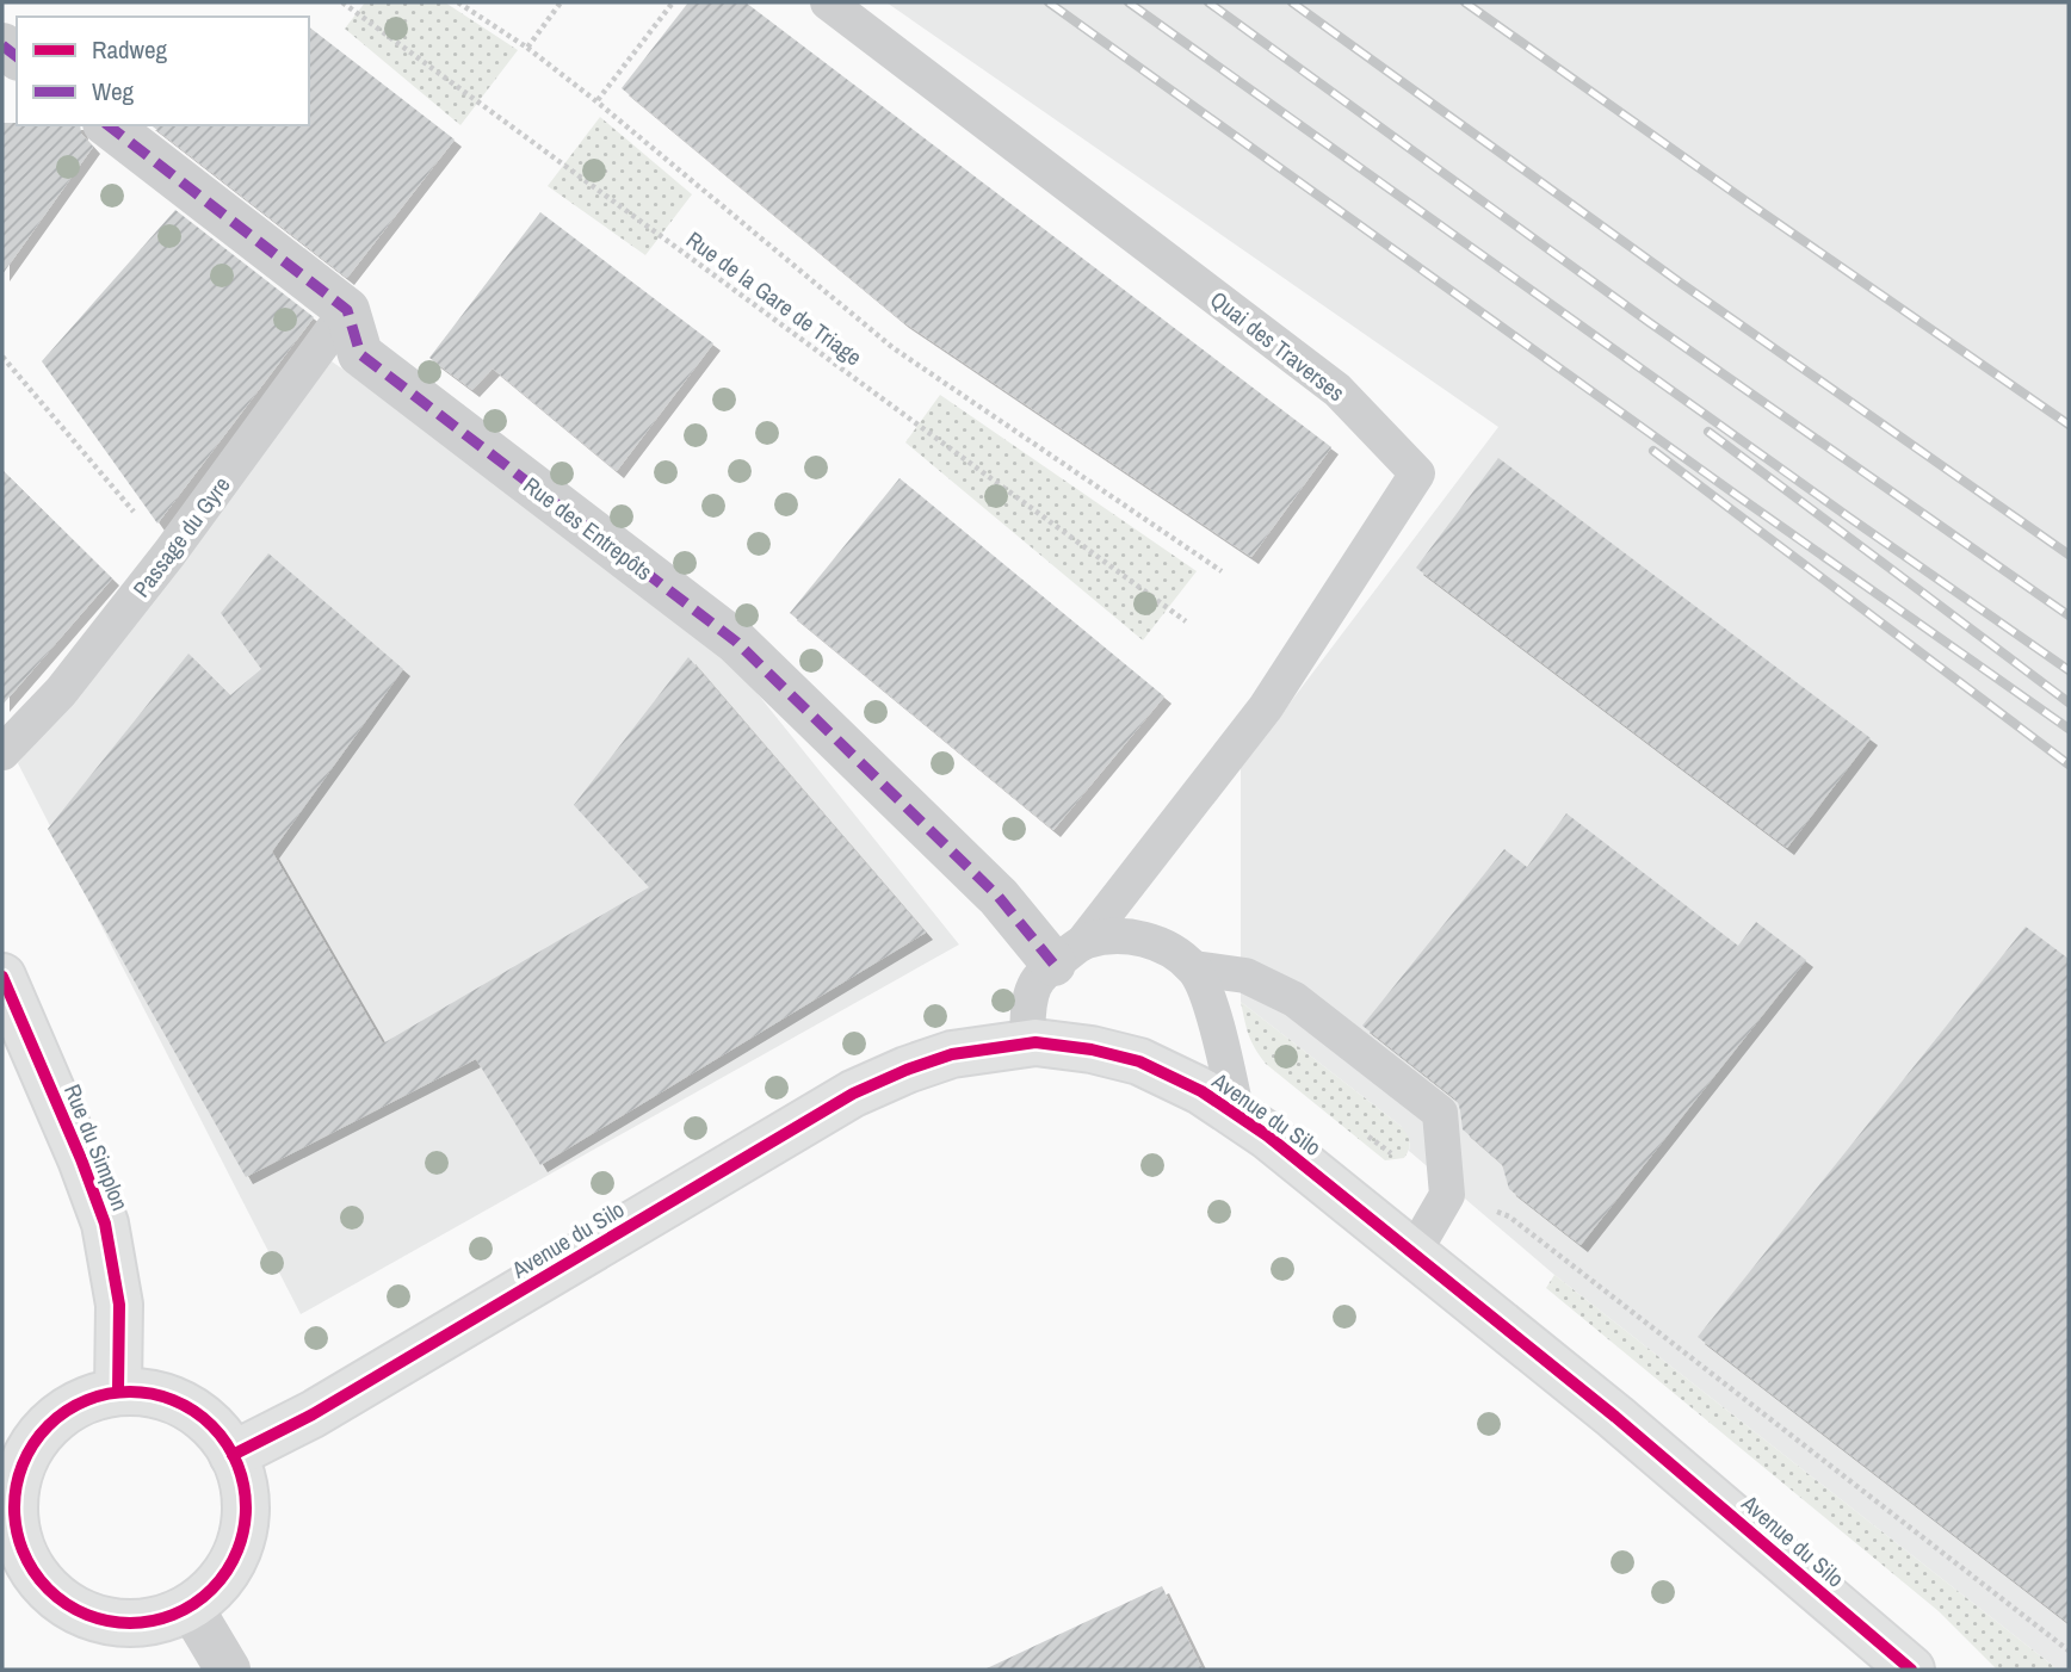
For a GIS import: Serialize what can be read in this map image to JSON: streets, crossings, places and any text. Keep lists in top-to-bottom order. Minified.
{"streets":{"street":["Rue des Entrepôts","Avenue du Silo","Rue du Simplon"],"lane":["Quai des Traverses","Passage du Gyre"],"path":["Rue de la Gare de Triage"]},"crossings":[["Quai des Traverses","Rue des Entrepôts"],["Rue des Entrepôts","Passage du Gyre"],["Avenue du Silo","Rue du Simplon"]],"legend":["Radweg","Weg"]}
